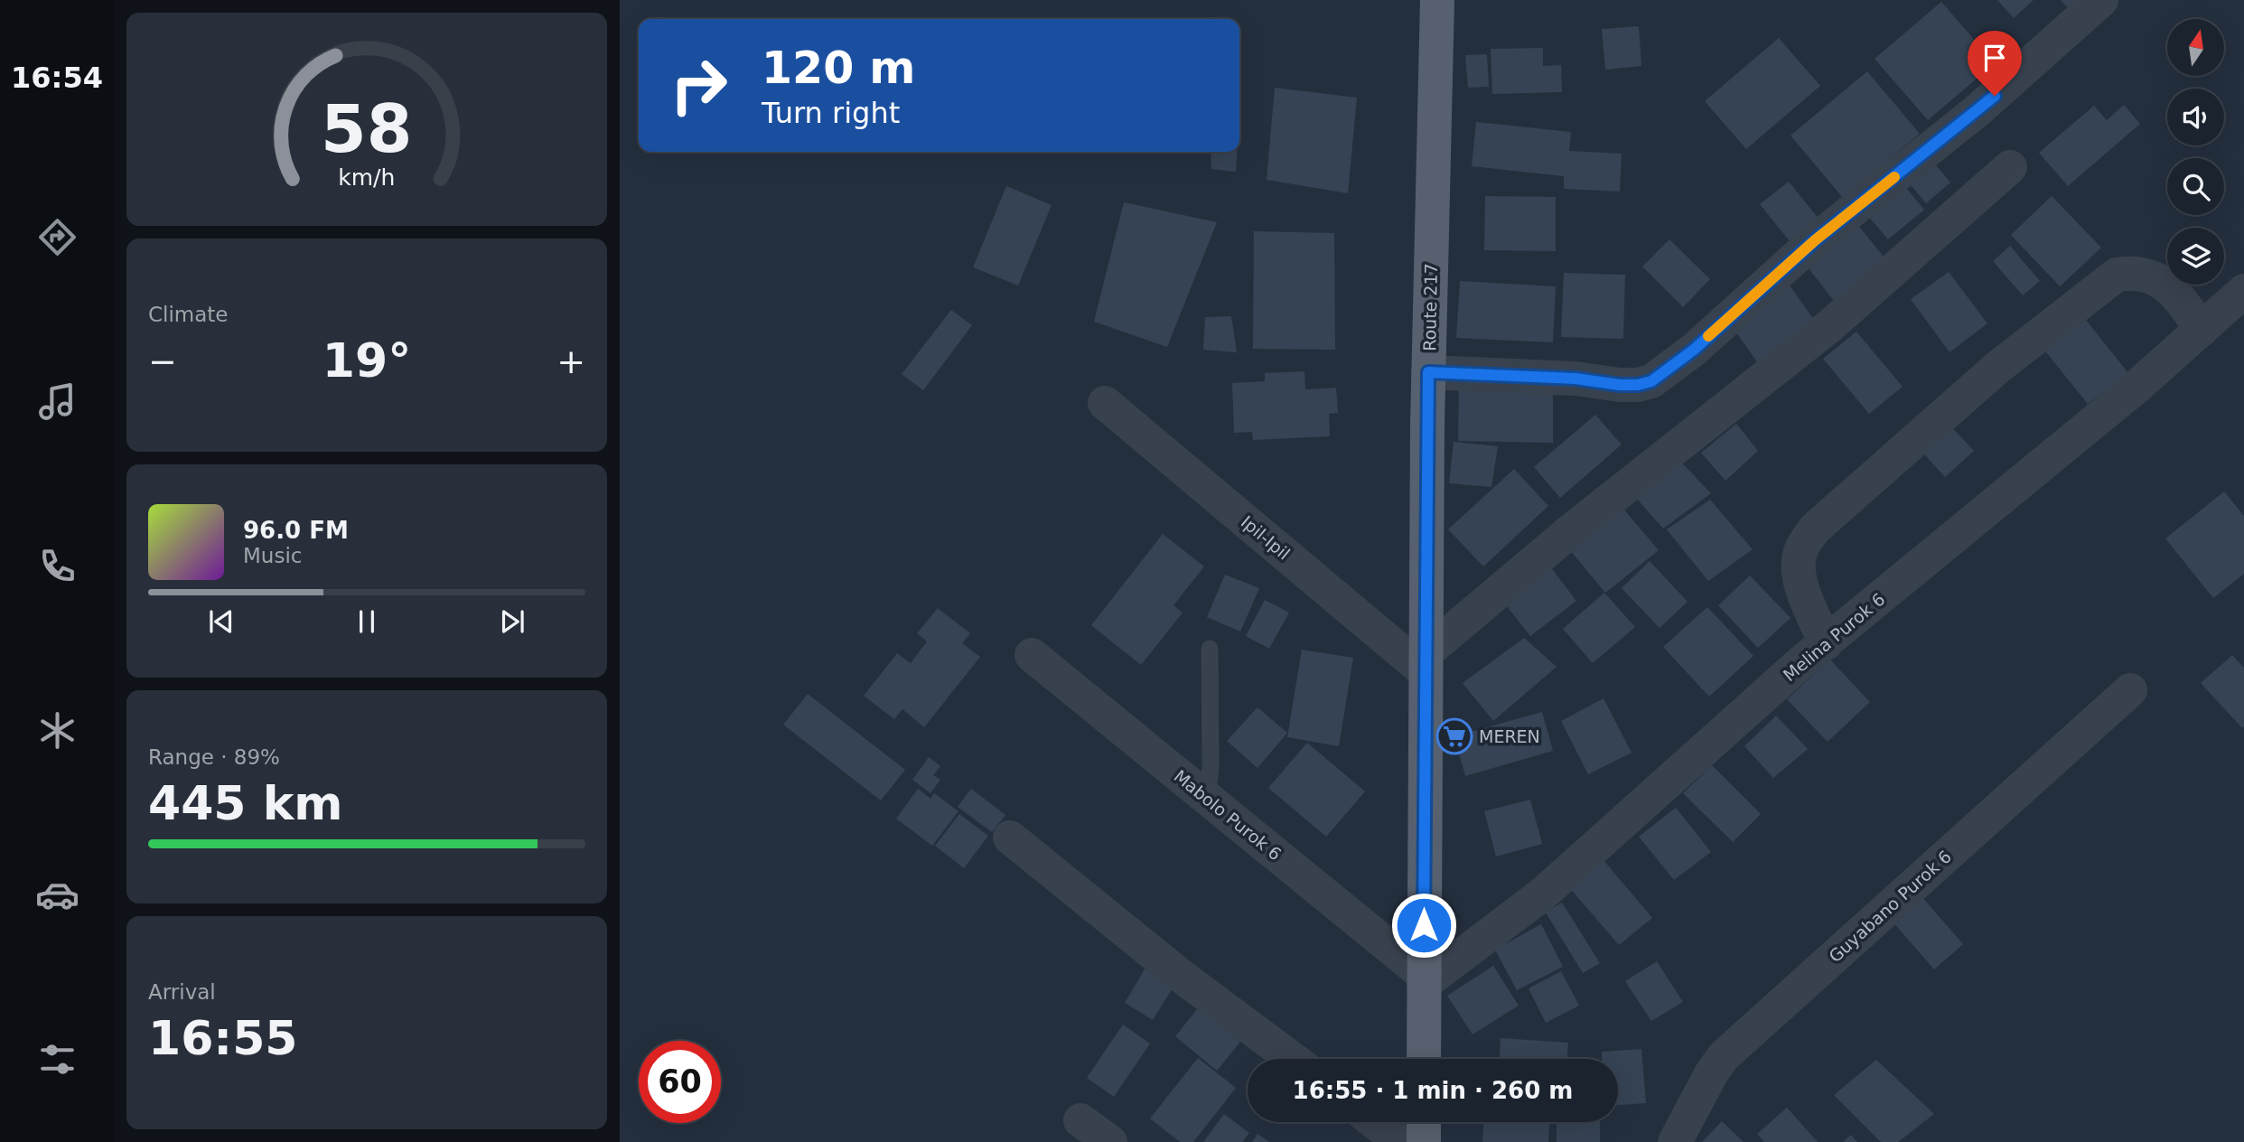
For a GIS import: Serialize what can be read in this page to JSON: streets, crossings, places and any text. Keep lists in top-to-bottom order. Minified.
{"streets":{"main road":["Route 217"],"street":["Ipil-Ipil","Melina Purok 6","Mabolo Purok 6","Guyabano Purok 6"]},"crossings":[["Route 217","Ipil-Ipil"],["Route 217","Melina Purok 6"],["Route 217","Mabolo Purok 6"],["Melina Purok 6","Mabolo Purok 6"]],"places":{"supermarket":["MEREN"]},"north":"top","page":{"tabs":"16:54","turn":["120 m","Turn right"],"tile":["Climate",["Range · 89%","445 km"],["Arrival","16:55"]],"heat":["−","19°","+"],"song":["96.0 FM","Music"],"limit":"60","trip":"16:55 · 1 min · 260 m","gauge":["58","km/h"]}}
